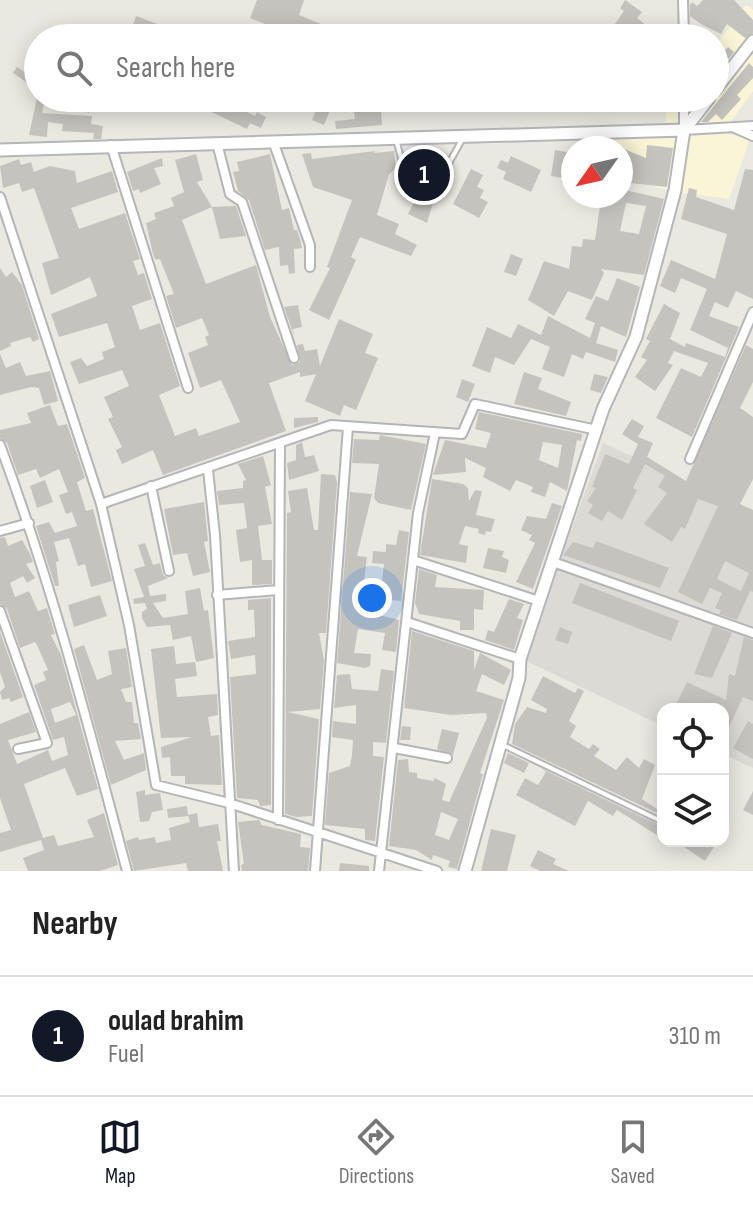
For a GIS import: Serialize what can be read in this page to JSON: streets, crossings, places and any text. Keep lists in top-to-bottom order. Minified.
{"north":"bottom left","page":{"search":"Search here","pins":"1","heading":"Nearby","list":[{"mark":"1","name":"oulad brahim","note":"Fuel","value":"310 m"}],"nav":["Map","Directions","Saved"]}}
